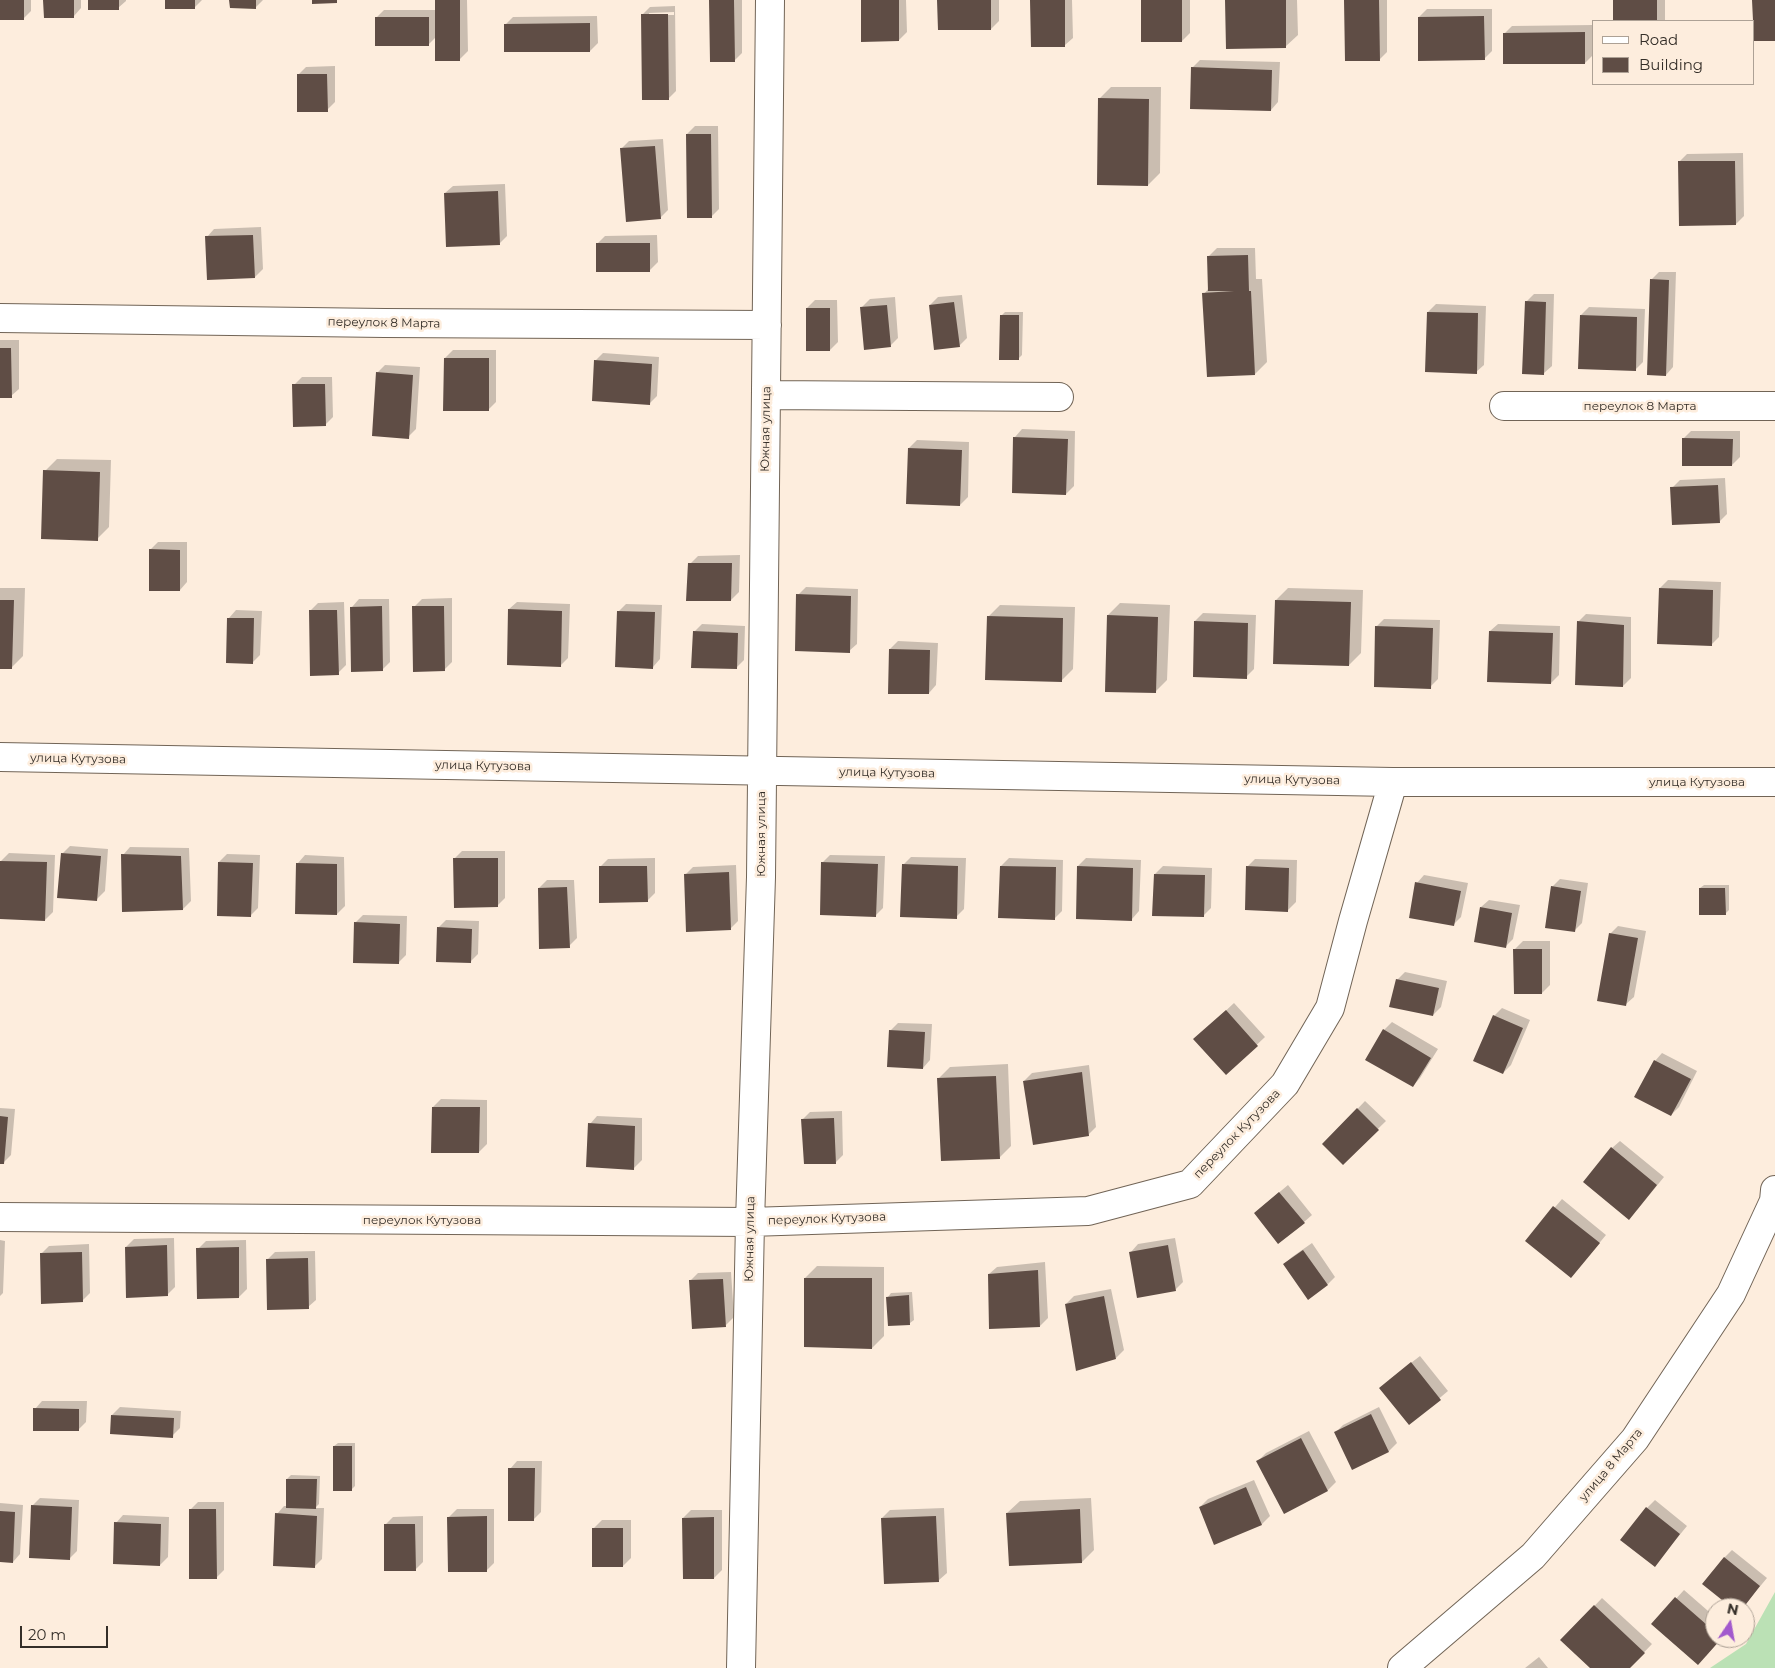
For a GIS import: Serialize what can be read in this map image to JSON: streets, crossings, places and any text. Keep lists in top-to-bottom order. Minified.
{"streets":{"street":["переулок 8 Марта","Южная улица","улица Кутузова","переулок Кутузова","улица 8 Марта"]},"crossings":[["переулок 8 Марта","Южная улица"],["Южная улица","улица Кутузова"],["Южная улица","переулок Кутузова"],["улица Кутузова","переулок Кутузова"]],"legend":["Road","Building"],"scale_bar":"20 m","north":"top"}
